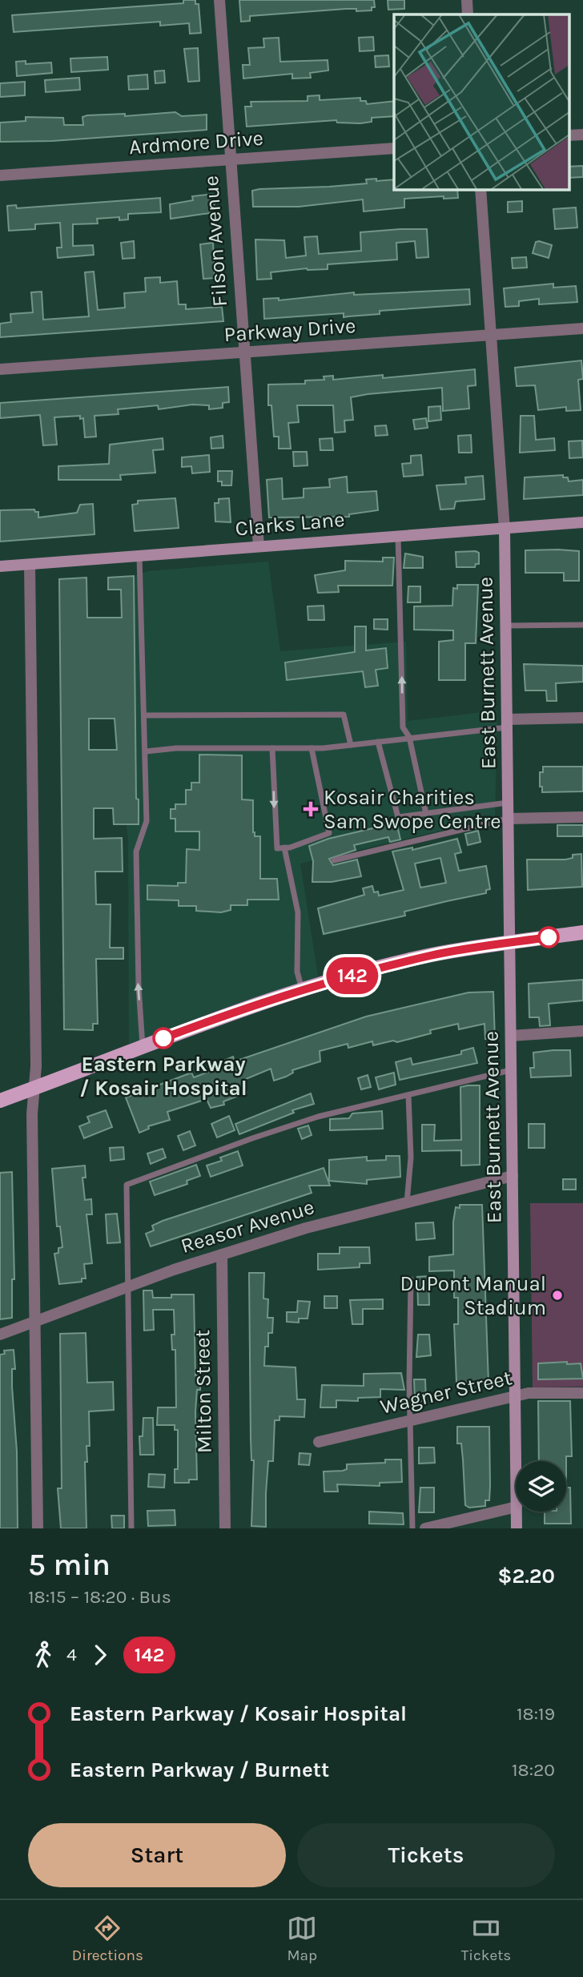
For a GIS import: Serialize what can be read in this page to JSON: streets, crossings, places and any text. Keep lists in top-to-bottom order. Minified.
{"streets":{"street":["Ardmore Drive","Filson Avenue","Parkway Drive","Clarks Lane","East Burnett Avenue","Reasor Avenue","Milton Street","Wagner Street"]},"crossings":[["Ardmore Drive","Filson Avenue"],["Filson Avenue","Parkway Drive"],["Filson Avenue","Clarks Lane"],["Parkway Drive","East Burnett Avenue"],["Clarks Lane","East Burnett Avenue"],["East Burnett Avenue","Reasor Avenue"],["East Burnett Avenue","Wagner Street"],["Reasor Avenue","Milton Street"]],"places":{"health":["Kosair Charities Sam Swope Centre"],"other":["Eastern Parkway / Kosair Hospital","DuPont Manual Stadium"]},"lines":["bus line 142"],"page":{"on_map":"142","heading":["5 min","18:15 – 18:20 · Bus","$2.20"],"legs":["4","142"],"list":[{"name":"Eastern Parkway / Kosair Hospital","value":"18:19"},{"name":"Eastern Parkway / Burnett","value":"18:20"}],"buttons":["Start","Tickets"],"tabs":["Directions","Map","Tickets"]}}
